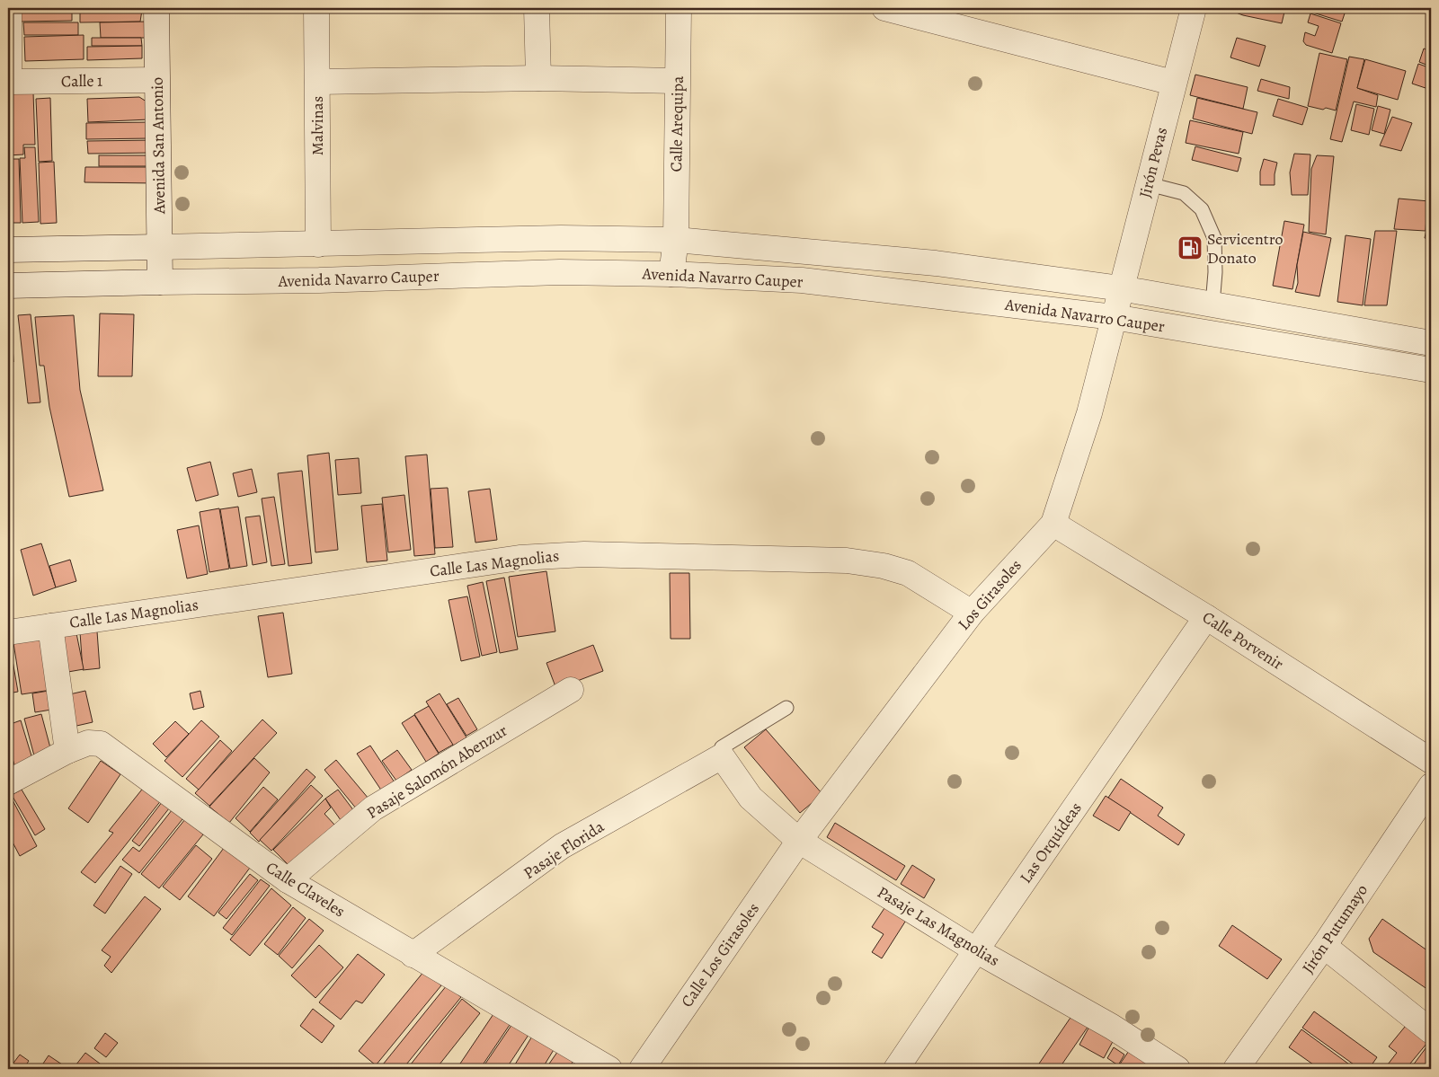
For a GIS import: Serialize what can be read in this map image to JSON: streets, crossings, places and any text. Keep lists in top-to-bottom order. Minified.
{"streets":{"street":["Calle 1","Calle Arequipa","Malvinas","Avenida San Antonio","Jirón Pevas","Avenida Navarro Cauper","Calle Las Magnolias","Los Girasoles","Calle Porvenir","Pasaje Salomón Abenzur","Las Orquídeas","Pasaje Florida","Calle Claveles","Pasaje Las Magnolias","Jirón Putumayo","Calle Los Girasoles"]},"crossings":[["Calle 1","Avenida San Antonio"],["Calle Arequipa","Avenida Navarro Cauper"],["Avenida San Antonio","Avenida Navarro Cauper"],["Jirón Pevas","Avenida Navarro Cauper"],["Jirón Pevas","Los Girasoles"],["Avenida Navarro Cauper","Los Girasoles"],["Calle Las Magnolias","Los Girasoles"],["Los Girasoles","Calle Porvenir"],["Los Girasoles","Pasaje Las Magnolias"],["Los Girasoles","Calle Los Girasoles"],["Calle Porvenir","Las Orquídeas"],["Pasaje Salomón Abenzur","Calle Claveles"],["Las Orquídeas","Pasaje Las Magnolias"],["Pasaje Florida","Calle Claveles"],["Pasaje Florida","Pasaje Las Magnolias"],["Pasaje Las Magnolias","Calle Los Girasoles"]],"places":{"fuel station":["Servicentro Donato"]}}
